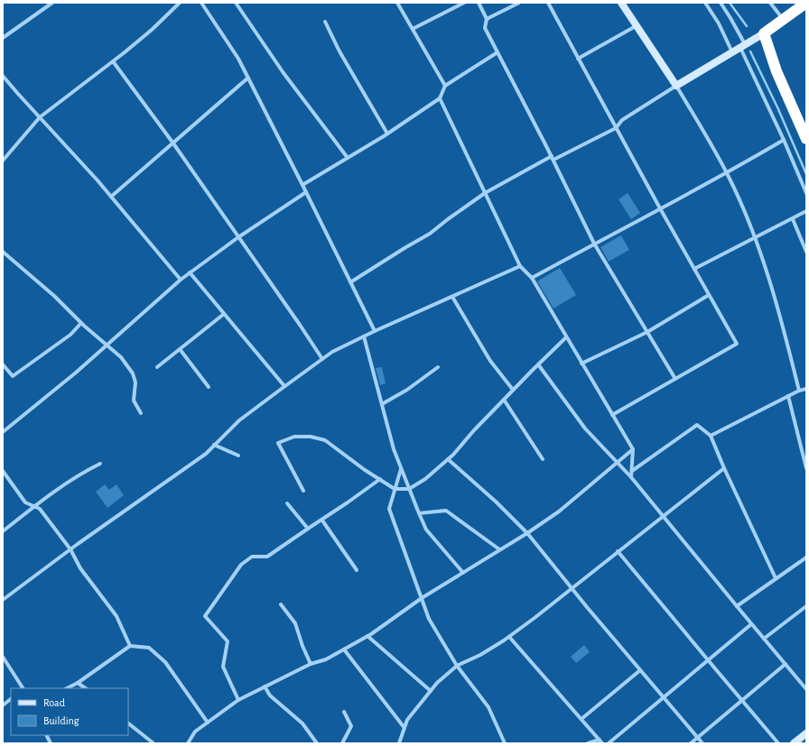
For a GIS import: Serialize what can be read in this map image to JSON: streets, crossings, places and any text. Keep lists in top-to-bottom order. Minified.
{"legend":["Road","Building"]}
